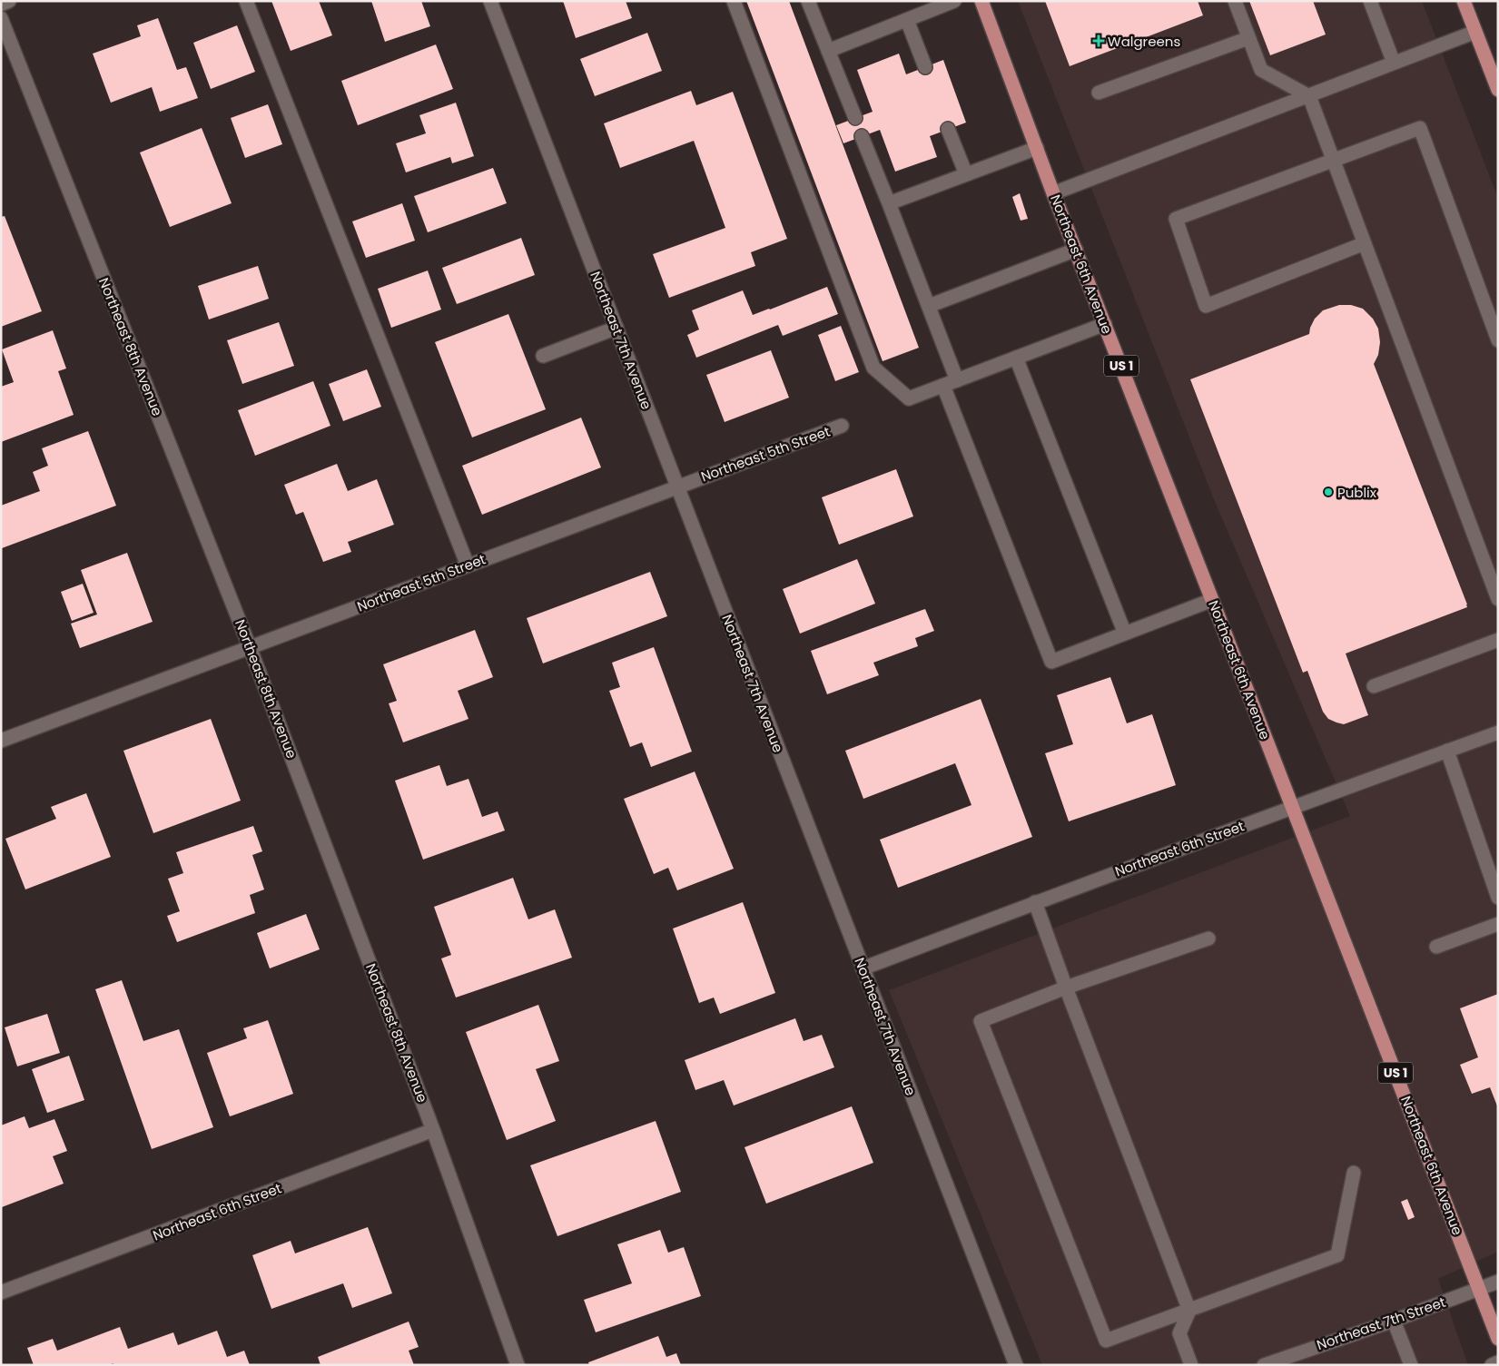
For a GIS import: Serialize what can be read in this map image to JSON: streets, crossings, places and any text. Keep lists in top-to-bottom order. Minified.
{"streets":{"main road":["Northeast 6th Avenue","US 1"],"street":["Northeast 7th Avenue","Northeast 8th Avenue","Northeast 5th Street","Northeast 6th Street","Northeast 7th Street"]},"crossings":[["Northeast 6th Avenue","Northeast 6th Street"],["Northeast 6th Avenue","Northeast 7th Street"],["Northeast 7th Avenue","Northeast 5th Street"],["Northeast 7th Avenue","Northeast 6th Street"],["Northeast 8th Avenue","Northeast 5th Street"],["Northeast 8th Avenue","Northeast 6th Street"]],"places":{"health":["Walgreens"],"other":["Publix"]}}
